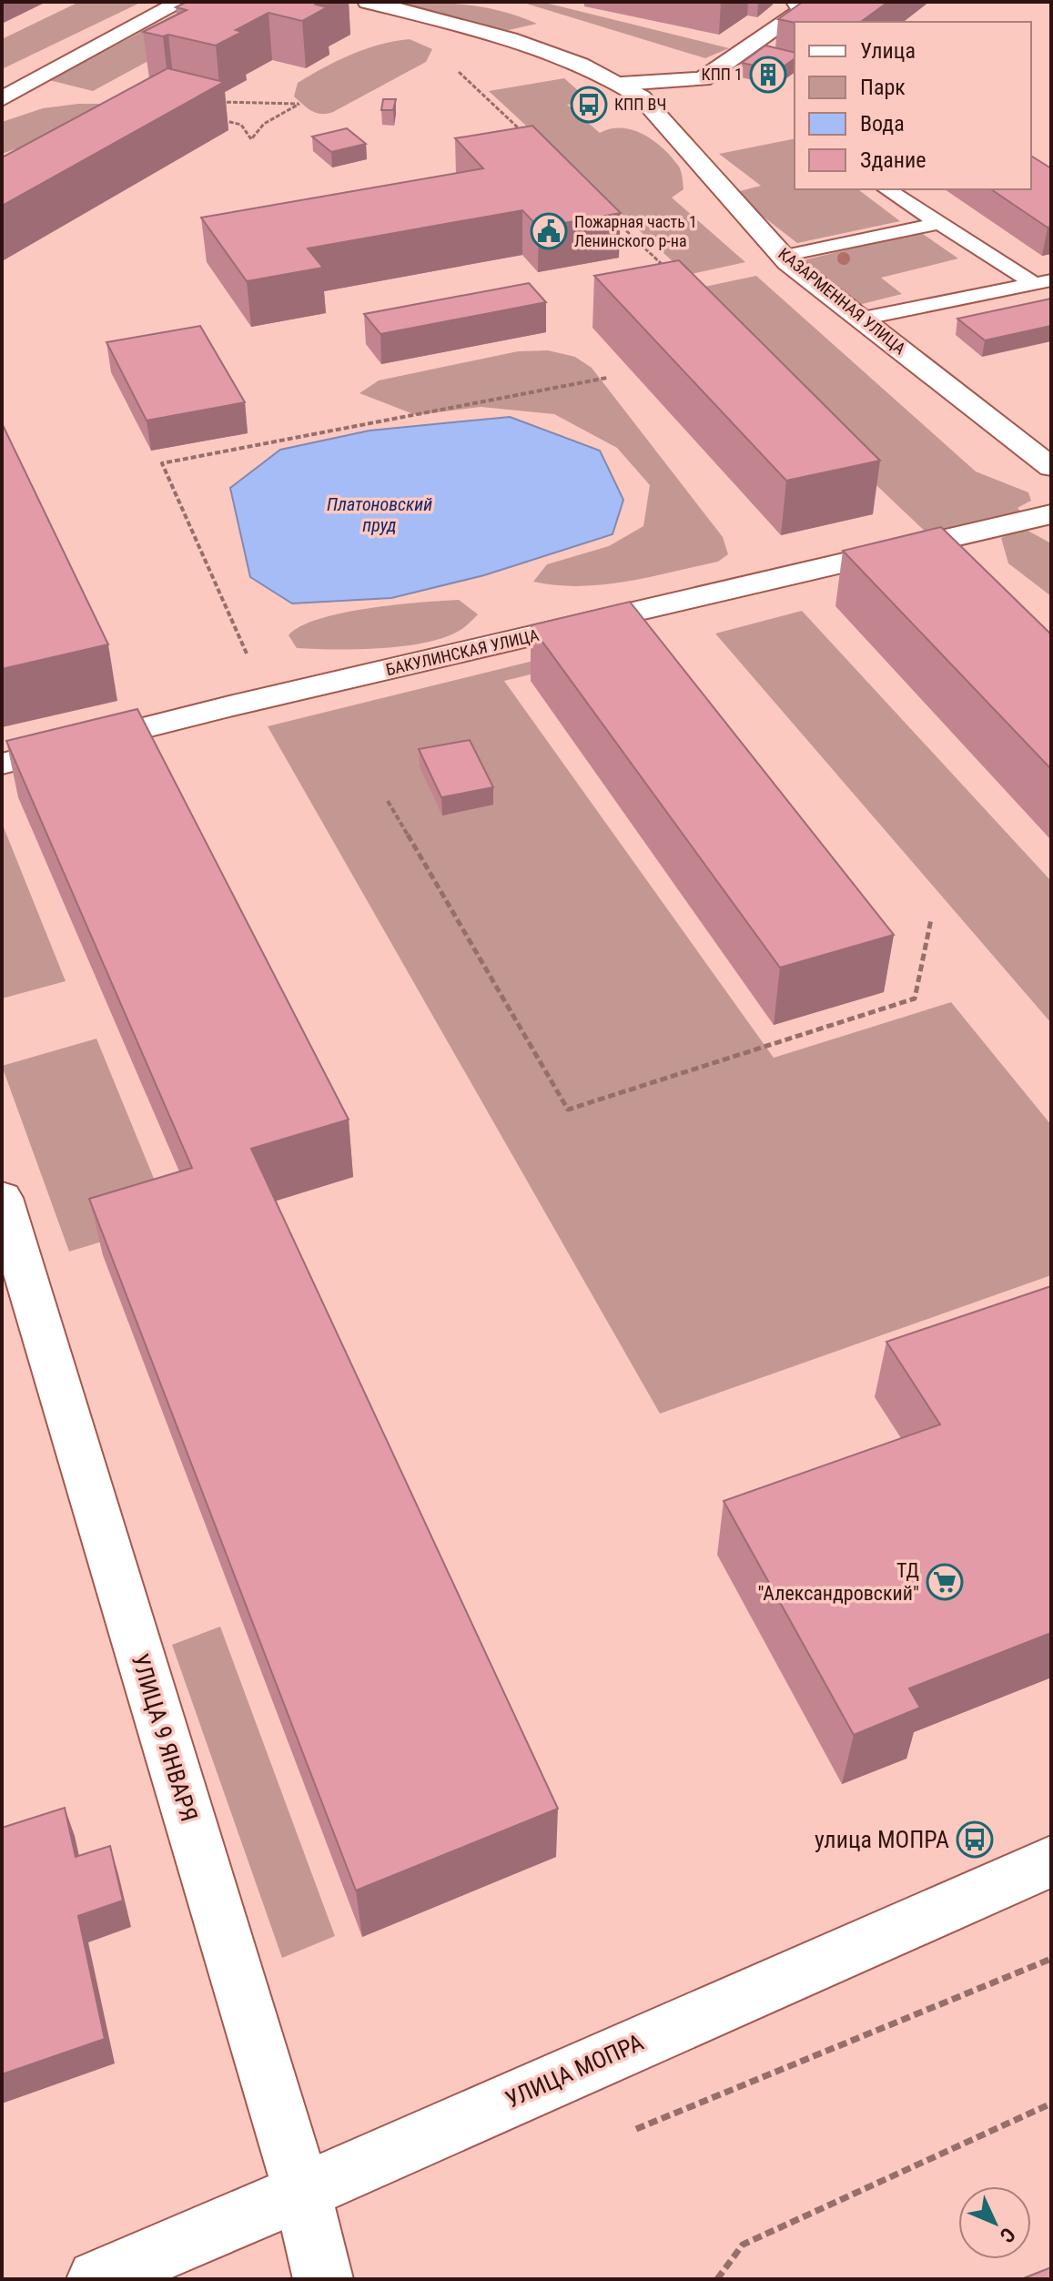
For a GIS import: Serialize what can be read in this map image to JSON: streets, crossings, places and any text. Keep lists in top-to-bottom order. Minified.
{"streets":{"street":["КАЗАРМЕННАЯ УЛИЦА","БАКУЛИНСКАЯ УЛИЦА","УЛИЦА 9 ЯНВАРЯ","УЛИЦА МОПРА"]},"crossings":[["УЛИЦА 9 ЯНВАРЯ","УЛИЦА МОПРА"]],"water":["Платоновский пруд"],"places":{"building":["КПП 1"],"bus stop":["КПП ВЧ","улица МОПРА"],"public building":["Пожарная часть 1 Ленинского р-на"],"supermarket":["ТД \"Александровский\""]},"legend":["Улица","Парк","Вода","Здание"],"north":"bottom right"}
